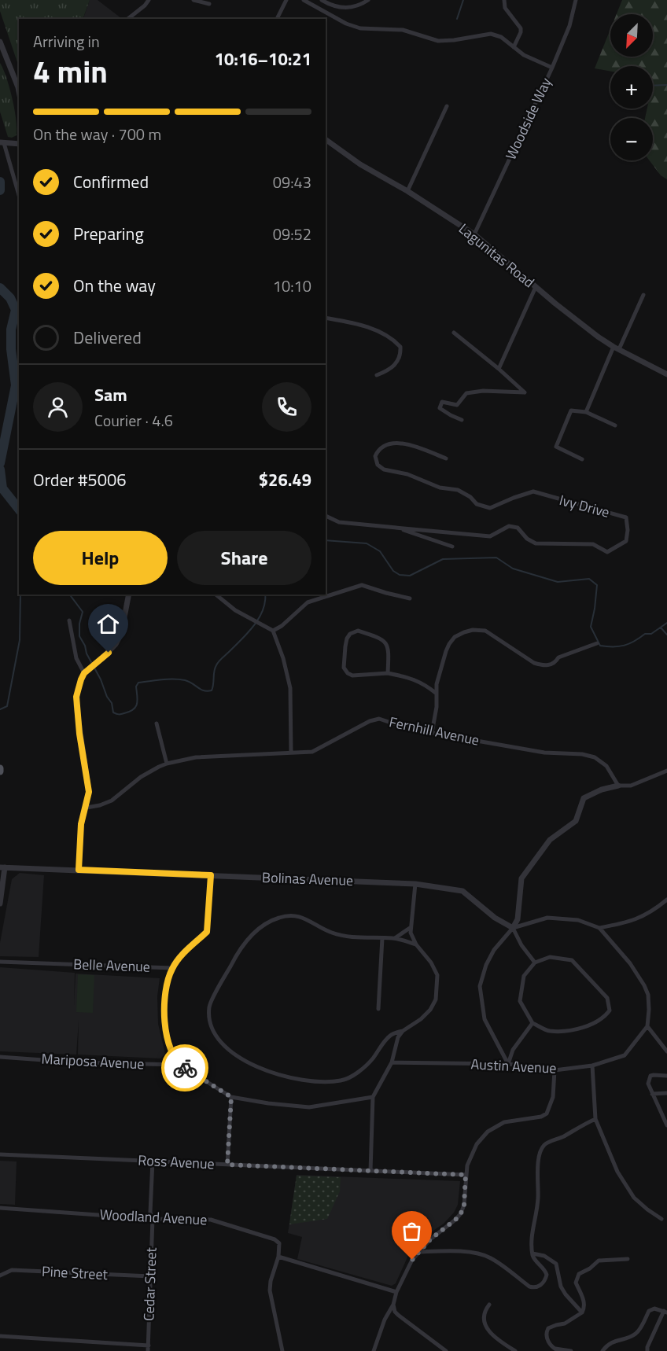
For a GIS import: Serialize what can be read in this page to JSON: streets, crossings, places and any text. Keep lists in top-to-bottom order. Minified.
{"streets":{"street":["Woodside Way","Lagunitas Road","Ivy Drive","Fernhill Avenue","Bolinas Avenue","Belle Avenue","Mariposa Avenue","Austin Avenue","Ross Avenue","Woodland Avenue","Pine Street","Cedar Street"]},"crossings":[["Woodside Way","Lagunitas Road"],["Ross Avenue","Cedar Street"],["Woodland Avenue","Cedar Street"],["Pine Street","Cedar Street"]],"north":"bottom left","page":{"map_buttons":["+","−"],"heading":["4 min","Arriving in","10:16–10:21"],"panel":["Sam","Courier · 4.6","Order #5006","$26.49"],"bar":"On the way · 700 m","list":[["Confirmed","09:43"],["Preparing","09:52"],["On the way","10:10"],"Delivered"],"buttons":["Help","Share"]}}
